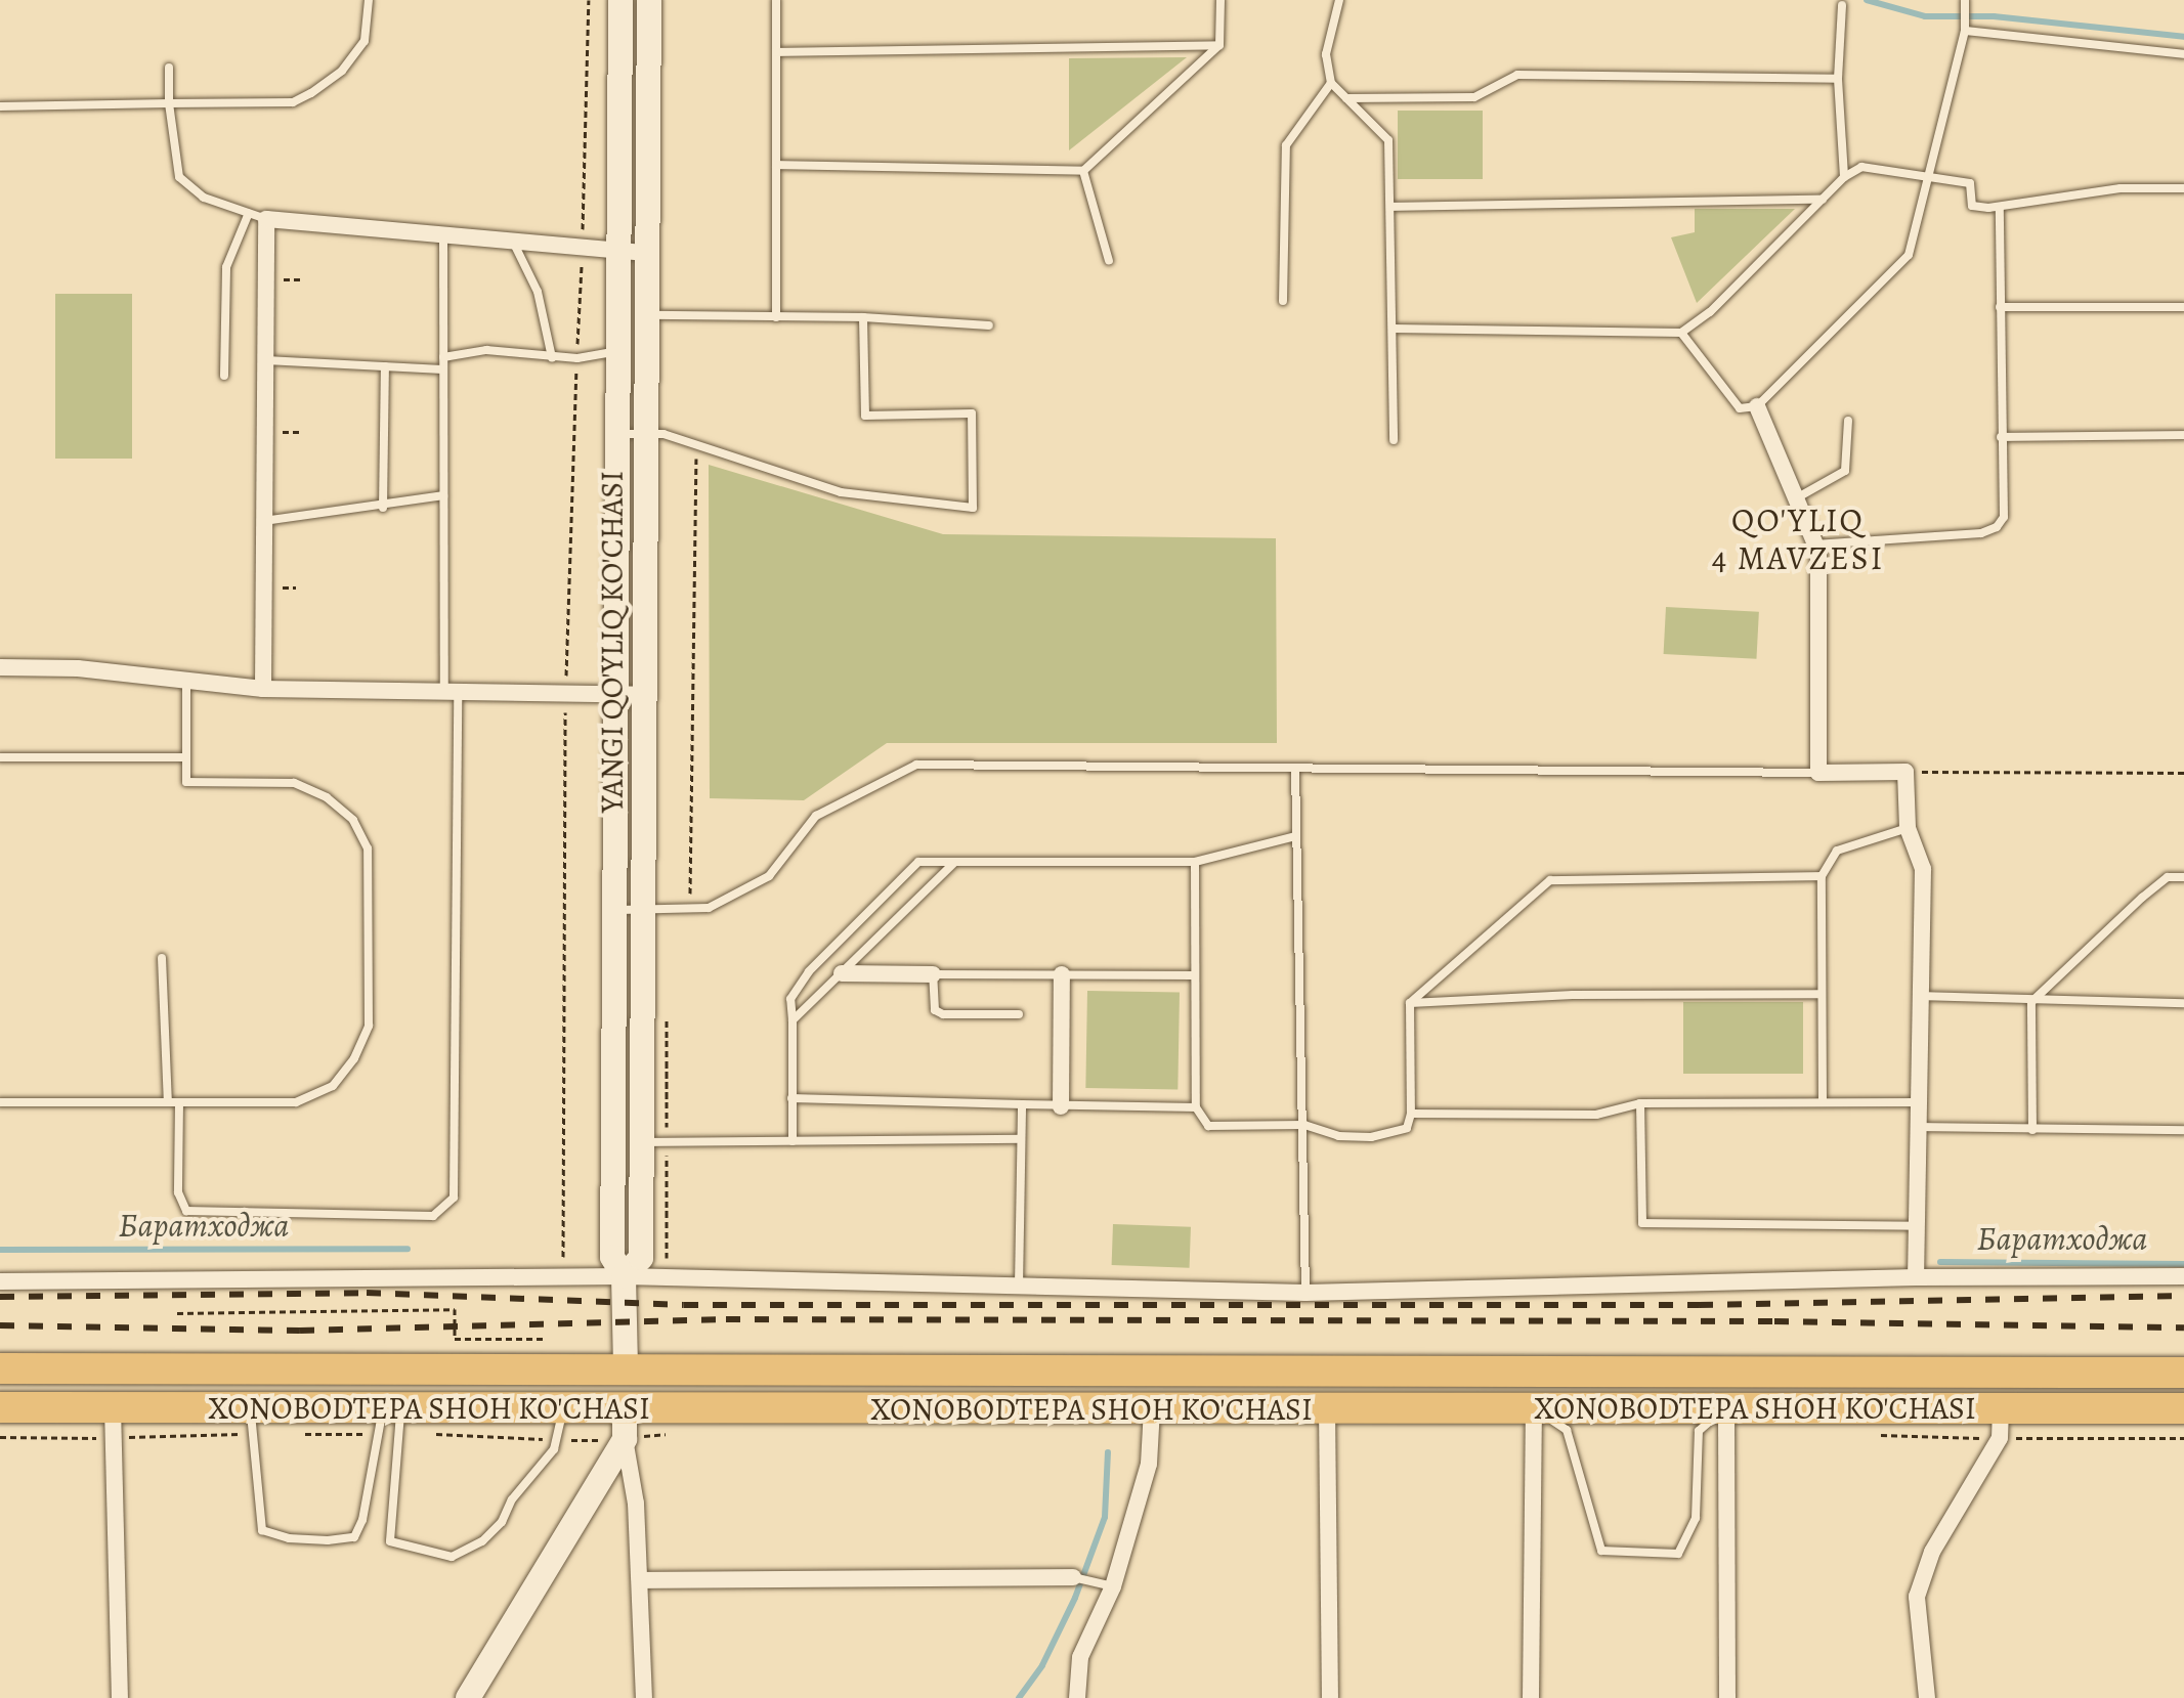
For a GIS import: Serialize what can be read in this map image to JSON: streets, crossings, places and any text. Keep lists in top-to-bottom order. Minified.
{"streets":{"highway":["XONOBODTEPA SHOH KO'CHASI"],"main road":["YANGI QO'YLIQ KO'CHASI"]},"crossings":[["YANGI QO'YLIQ KO'CHASI","XONOBODTEPA SHOH KO'CHASI"]],"districts":["QO'YLIQ 4 MAVZESI"],"water":["Баратходжа"]}
